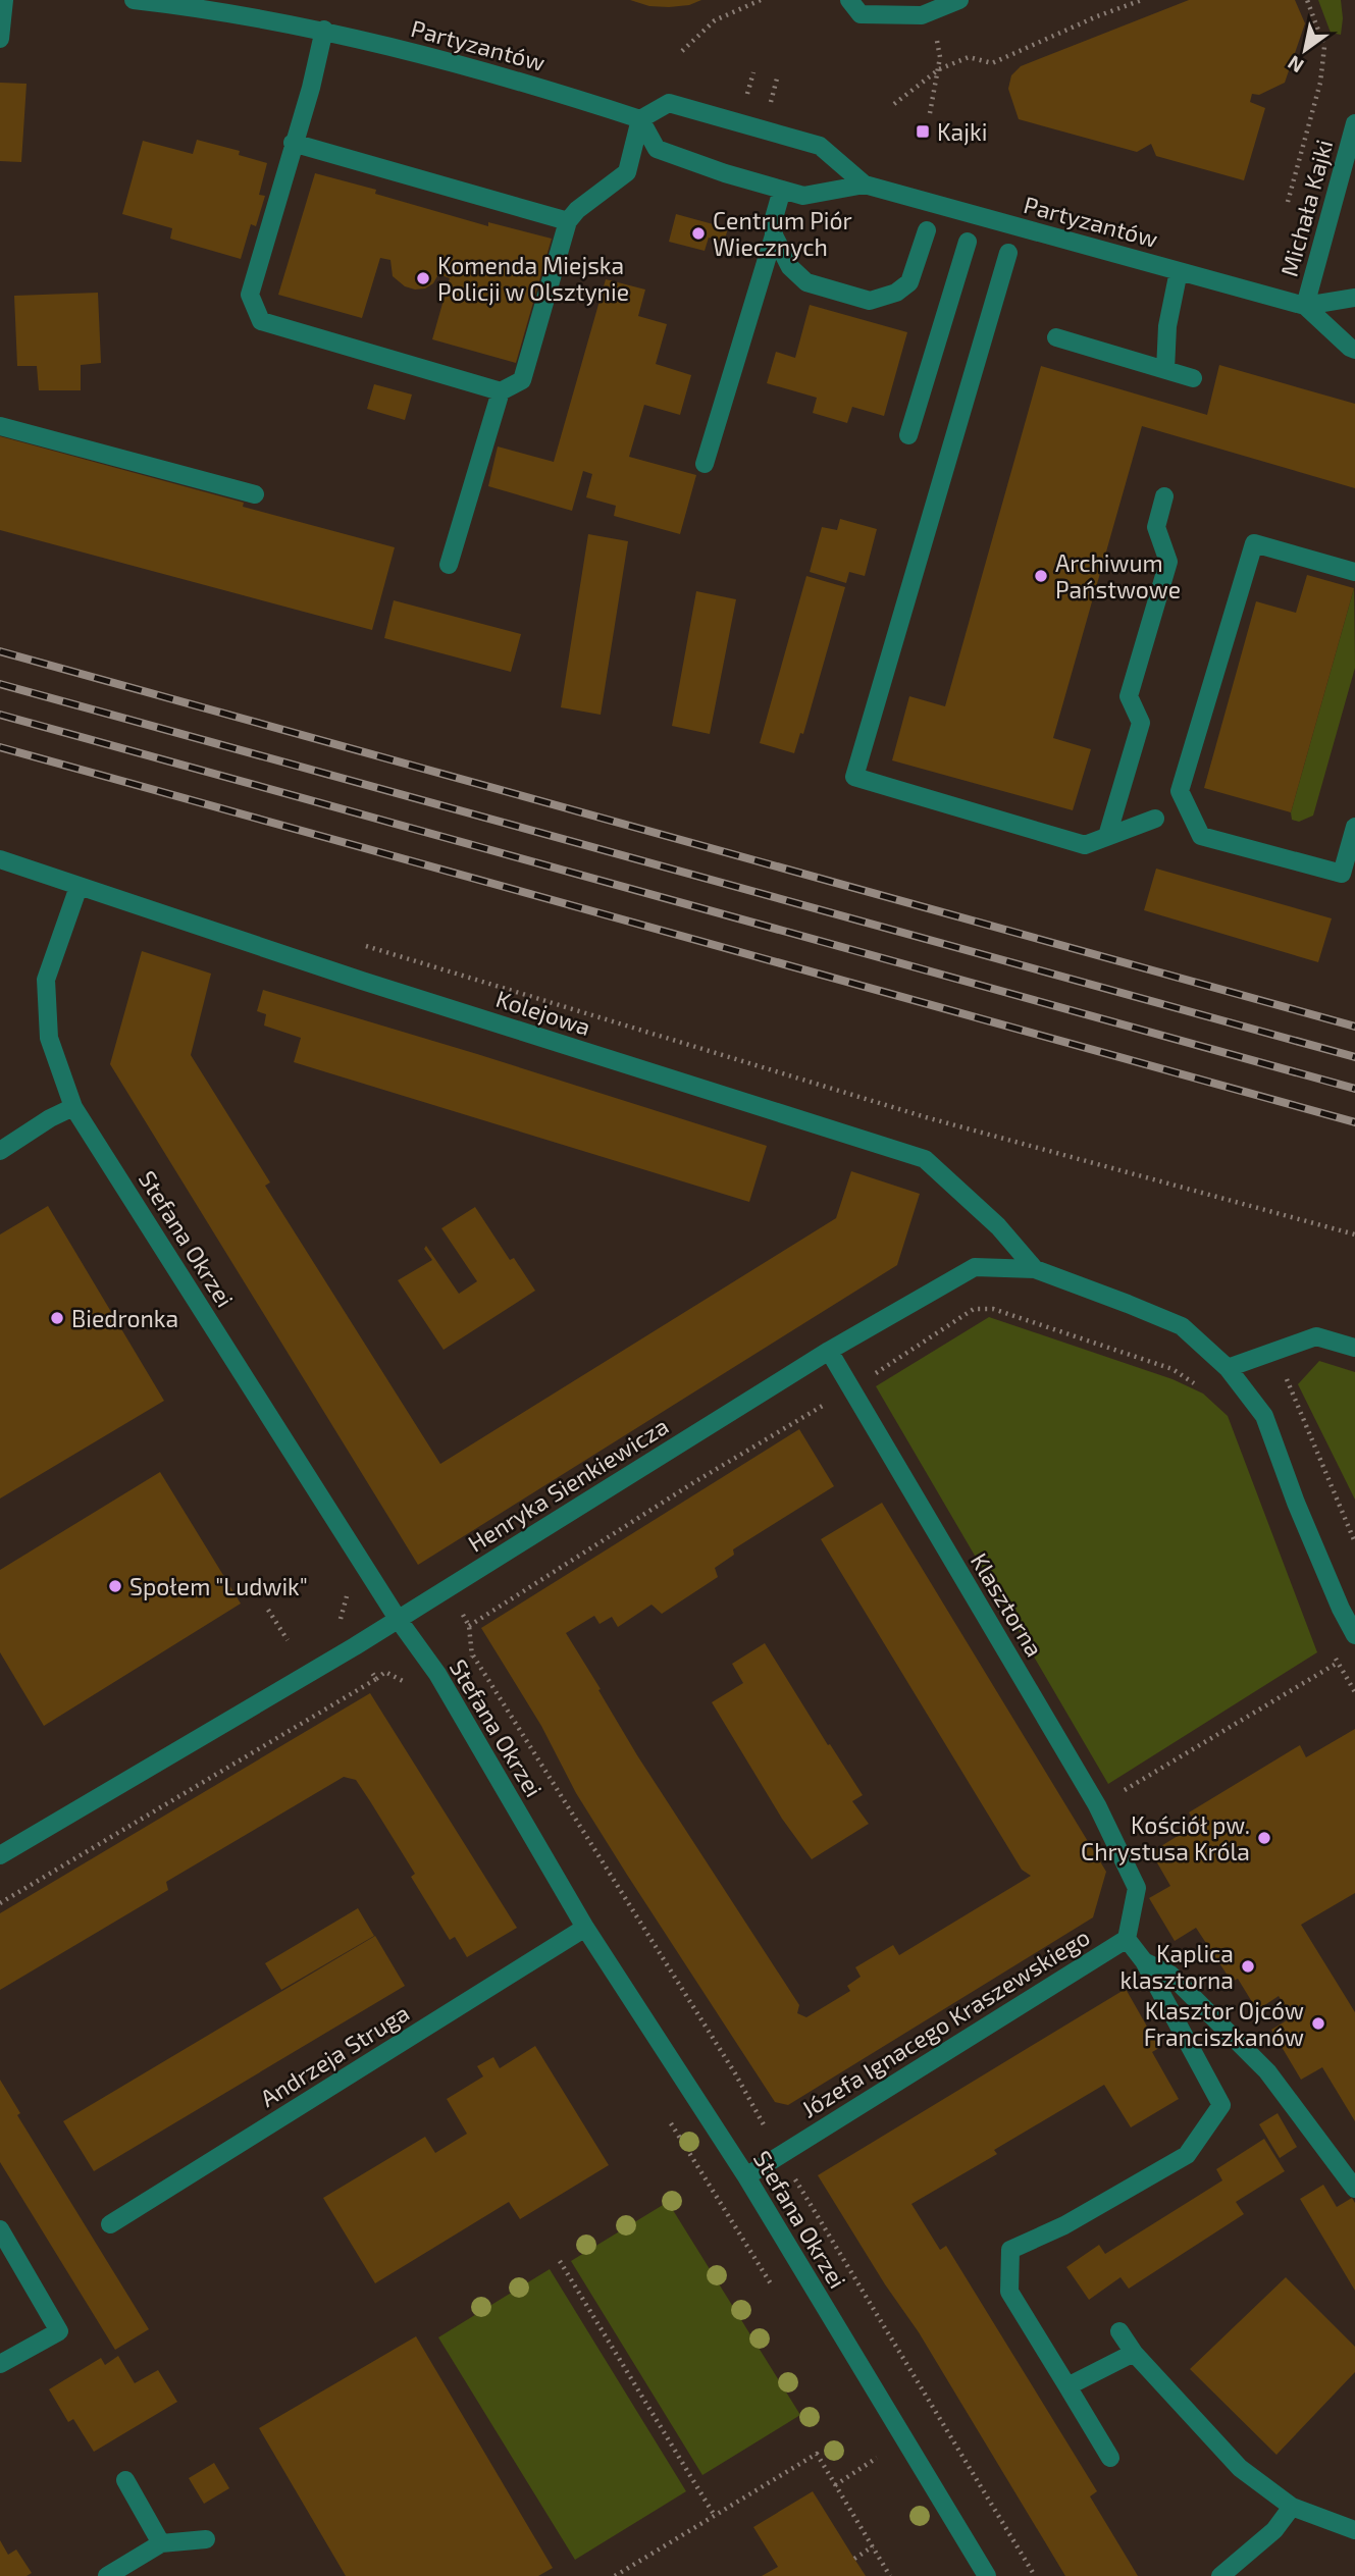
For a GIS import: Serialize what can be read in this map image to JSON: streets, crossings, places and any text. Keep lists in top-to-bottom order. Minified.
{"streets":{"street":["Partyzantów","Michała Kajki","Kolejowa","Stefana Okrzei","Henryka Sienkiewicza","Klasztorna","Józefa Ignacego Kraszewskiego","Andrzeja Struga"]},"crossings":[["Partyzantów","Michała Kajki"],["Kolejowa","Stefana Okrzei"],["Kolejowa","Henryka Sienkiewicza"],["Stefana Okrzei","Henryka Sienkiewicza"],["Stefana Okrzei","Józefa Ignacego Kraszewskiego"],["Stefana Okrzei","Andrzeja Struga"],["Henryka Sienkiewicza","Klasztorna"],["Klasztorna","Józefa Ignacego Kraszewskiego"]],"places":{"transit":["Kajki"],"other":["Centrum Piór Wiecznych","Komenda Miejska Policji w Olsztynie","Archiwum Państwowe","Biedronka","Społem \"Ludwik\"","Kościół pw. Chrystusa Króla","Kaplica klasztorna","Klasztor Ojców Franciszkanów"]},"north":"bottom left"}
